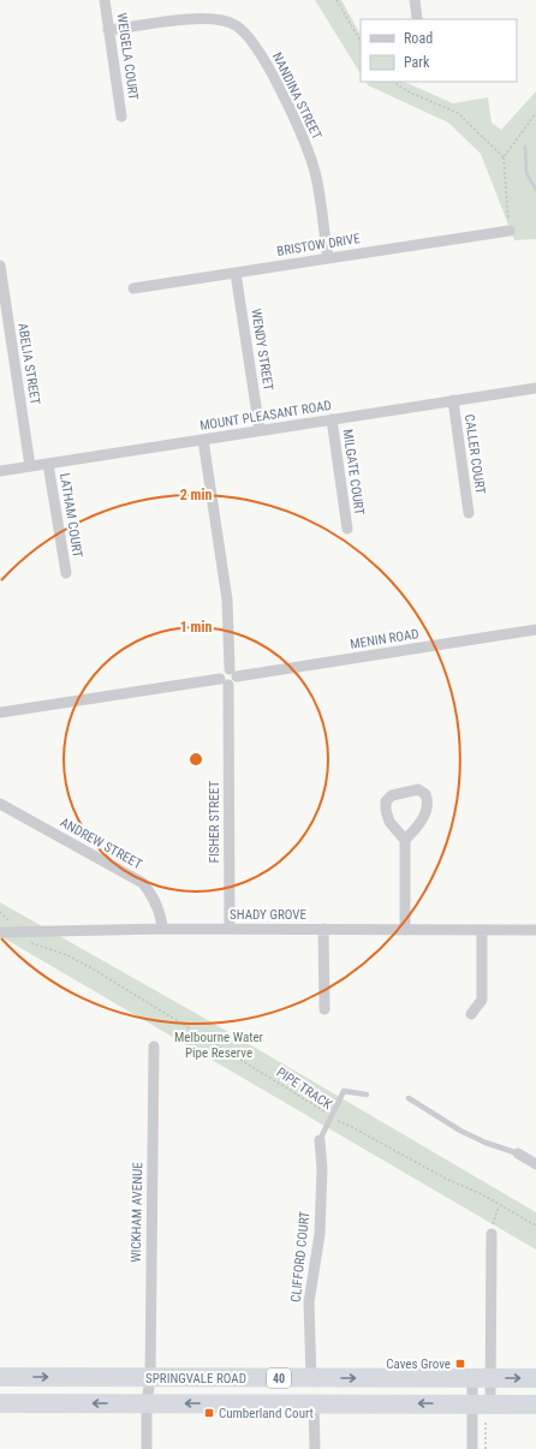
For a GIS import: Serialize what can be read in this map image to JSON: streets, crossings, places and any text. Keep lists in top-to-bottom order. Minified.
{"streets":{"highway":["SPRINGVALE ROAD","40"],"street":["WEIGELA COURT","NANDINA STREET","BRISTOW DRIVE","WENDY STREET","ABELIA STREET","MOUNT PLEASANT ROAD","CALLER COURT","MILGATE COURT","LATHAM COURT","MENIN ROAD","FISHER STREET","ANDREW STREET","SHADY GROVE","WICKHAM AVENUE","CLIFFORD COURT"],"path":["PIPE TRACK"]},"crossings":[["WEIGELA COURT","NANDINA STREET"],["NANDINA STREET","BRISTOW DRIVE"],["BRISTOW DRIVE","WENDY STREET"],["WENDY STREET","MOUNT PLEASANT ROAD"],["ABELIA STREET","MOUNT PLEASANT ROAD"],["MOUNT PLEASANT ROAD","CALLER COURT"],["MOUNT PLEASANT ROAD","MILGATE COURT"],["MOUNT PLEASANT ROAD","LATHAM COURT"],["FISHER STREET","SHADY GROVE"],["ANDREW STREET","SHADY GROVE"],["SHADY GROVE","PIPE TRACK"],["WICKHAM AVENUE","SPRINGVALE ROAD"],["CLIFFORD COURT","SPRINGVALE ROAD"]],"parks":["Melbourne Water Pipe Reserve"],"places":{"transit":["Caves Grove","Cumberland Court"]},"legend":["Road","Park"],"rings":["2 min","1 min"]}
